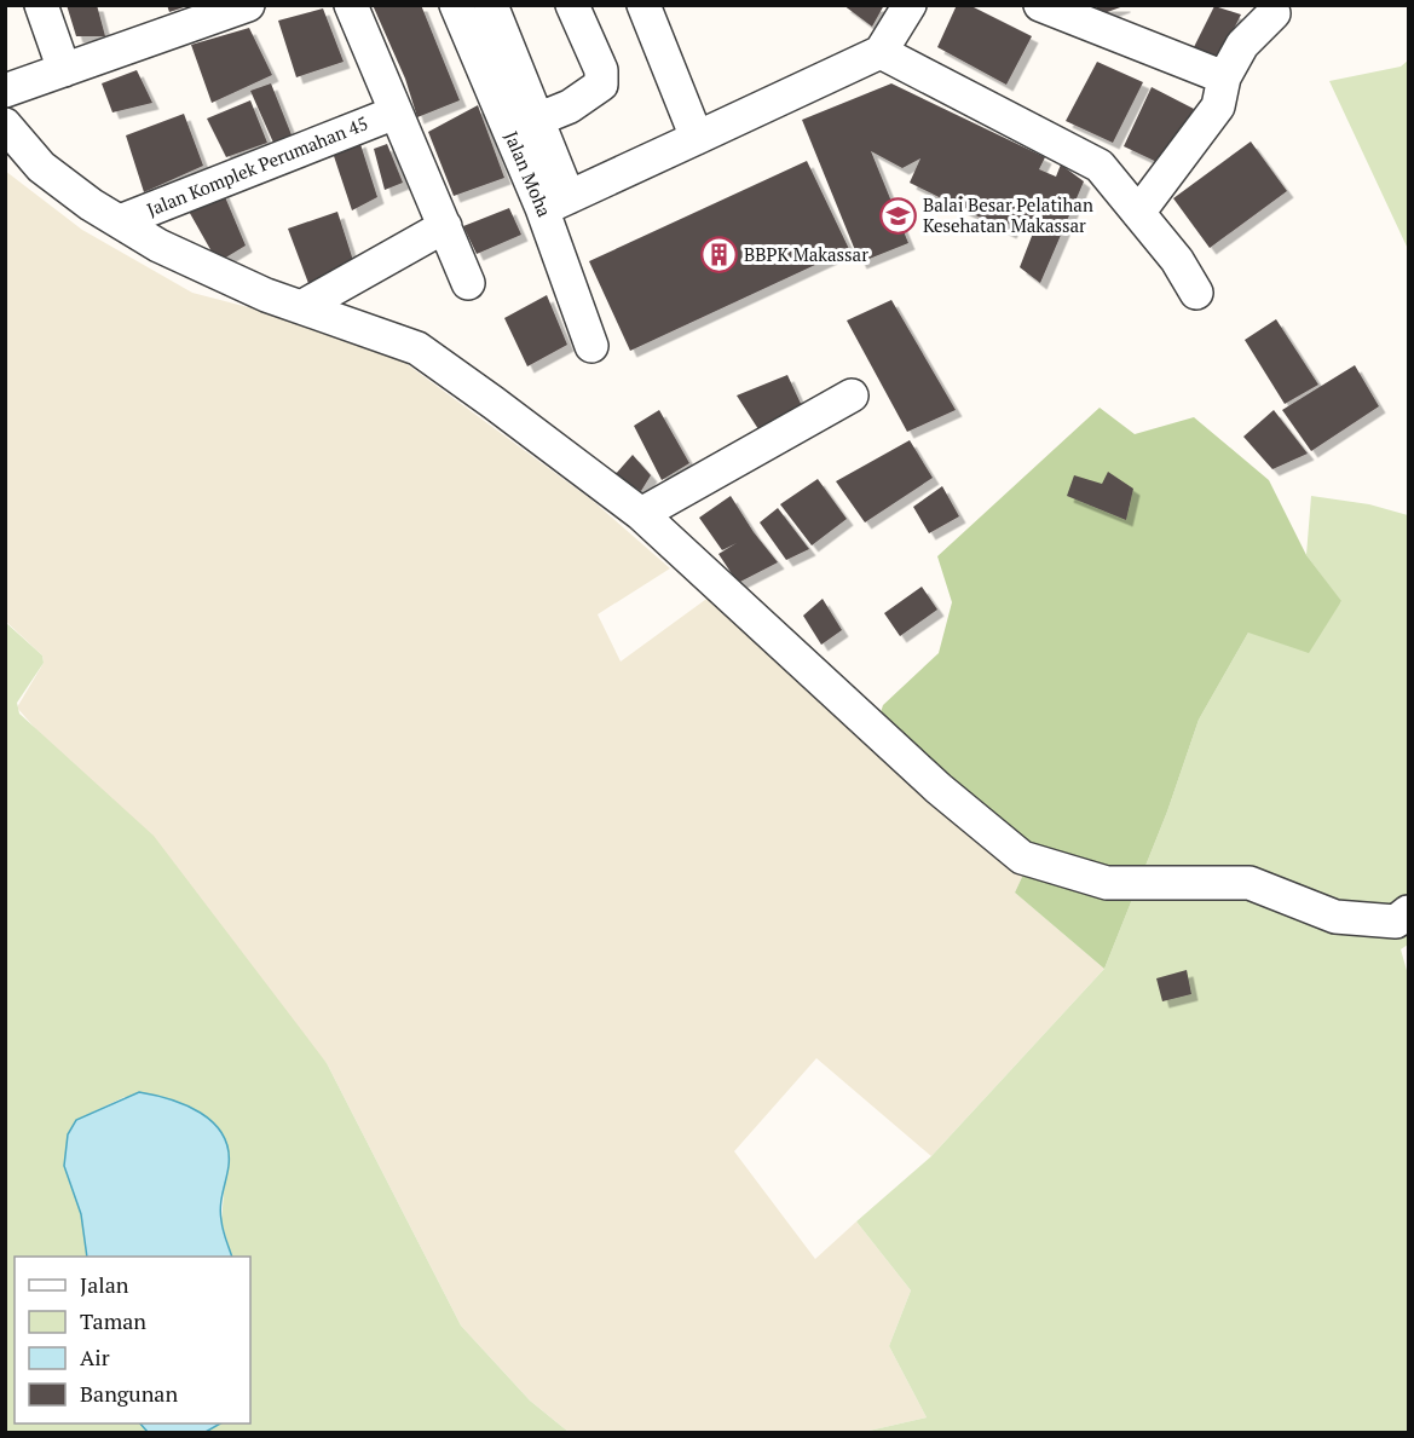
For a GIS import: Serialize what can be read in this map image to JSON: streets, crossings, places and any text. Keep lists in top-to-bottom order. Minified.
{"streets":{"street":["Jalan Komplek Perumahan 45","Jalan Moha"]},"places":{"school or university":["Balai Besar Pelatihan Kesehatan Makassar"],"building":["BBPK Makassar"]},"legend":["Jalan","Taman","Air","Bangunan"]}
